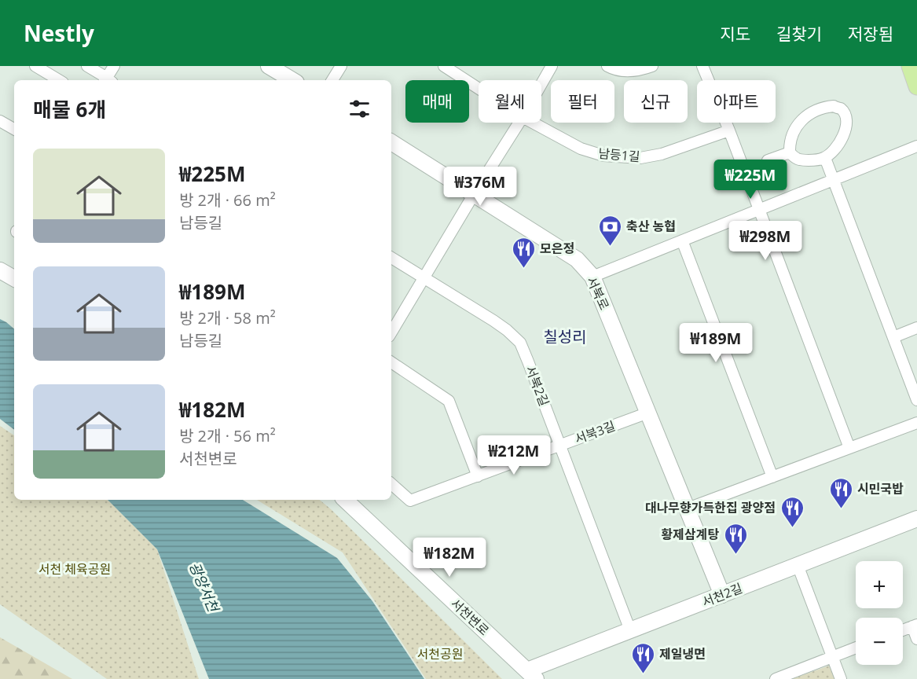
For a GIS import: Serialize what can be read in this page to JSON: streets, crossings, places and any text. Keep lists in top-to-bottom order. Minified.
{"streets":{"street":["남등1길","서북로","서북2길","서북3길","서천2길","서천변로"]},"crossings":[["서북로","서북3길"],["서북로","서천2길"],["서북2길","서북3길"],["서북2길","서천2길"],["서천2길","서천변로"]],"districts":["칠성리"],"water":["광양서천"],"parks":["서천 체육공원","서천공원"],"places":{"bank":["축산 농협"],"restaurant":["모은정","시민국밥","대나무향가득한집 광양점","황제삼계탕","제일냉면"]},"page":{"header":"Nestly","nav":["지도","길찾기","저장됨"],"chip":["매매","월세","필터","신규","아파트"],"heading":"매물 6개","list":[{"name":"₩225M","note":"방 2개 · 66 m² · 남등길"},{"name":"₩189M","note":"방 2개 · 58 m² · 남등길"},{"name":"₩182M","note":"방 2개 · 56 m² · 서천변로"}],"price":["₩225M","₩376M","₩298M","₩189M","₩212M","₩182M"],"map_buttons":["+","−"]}}
